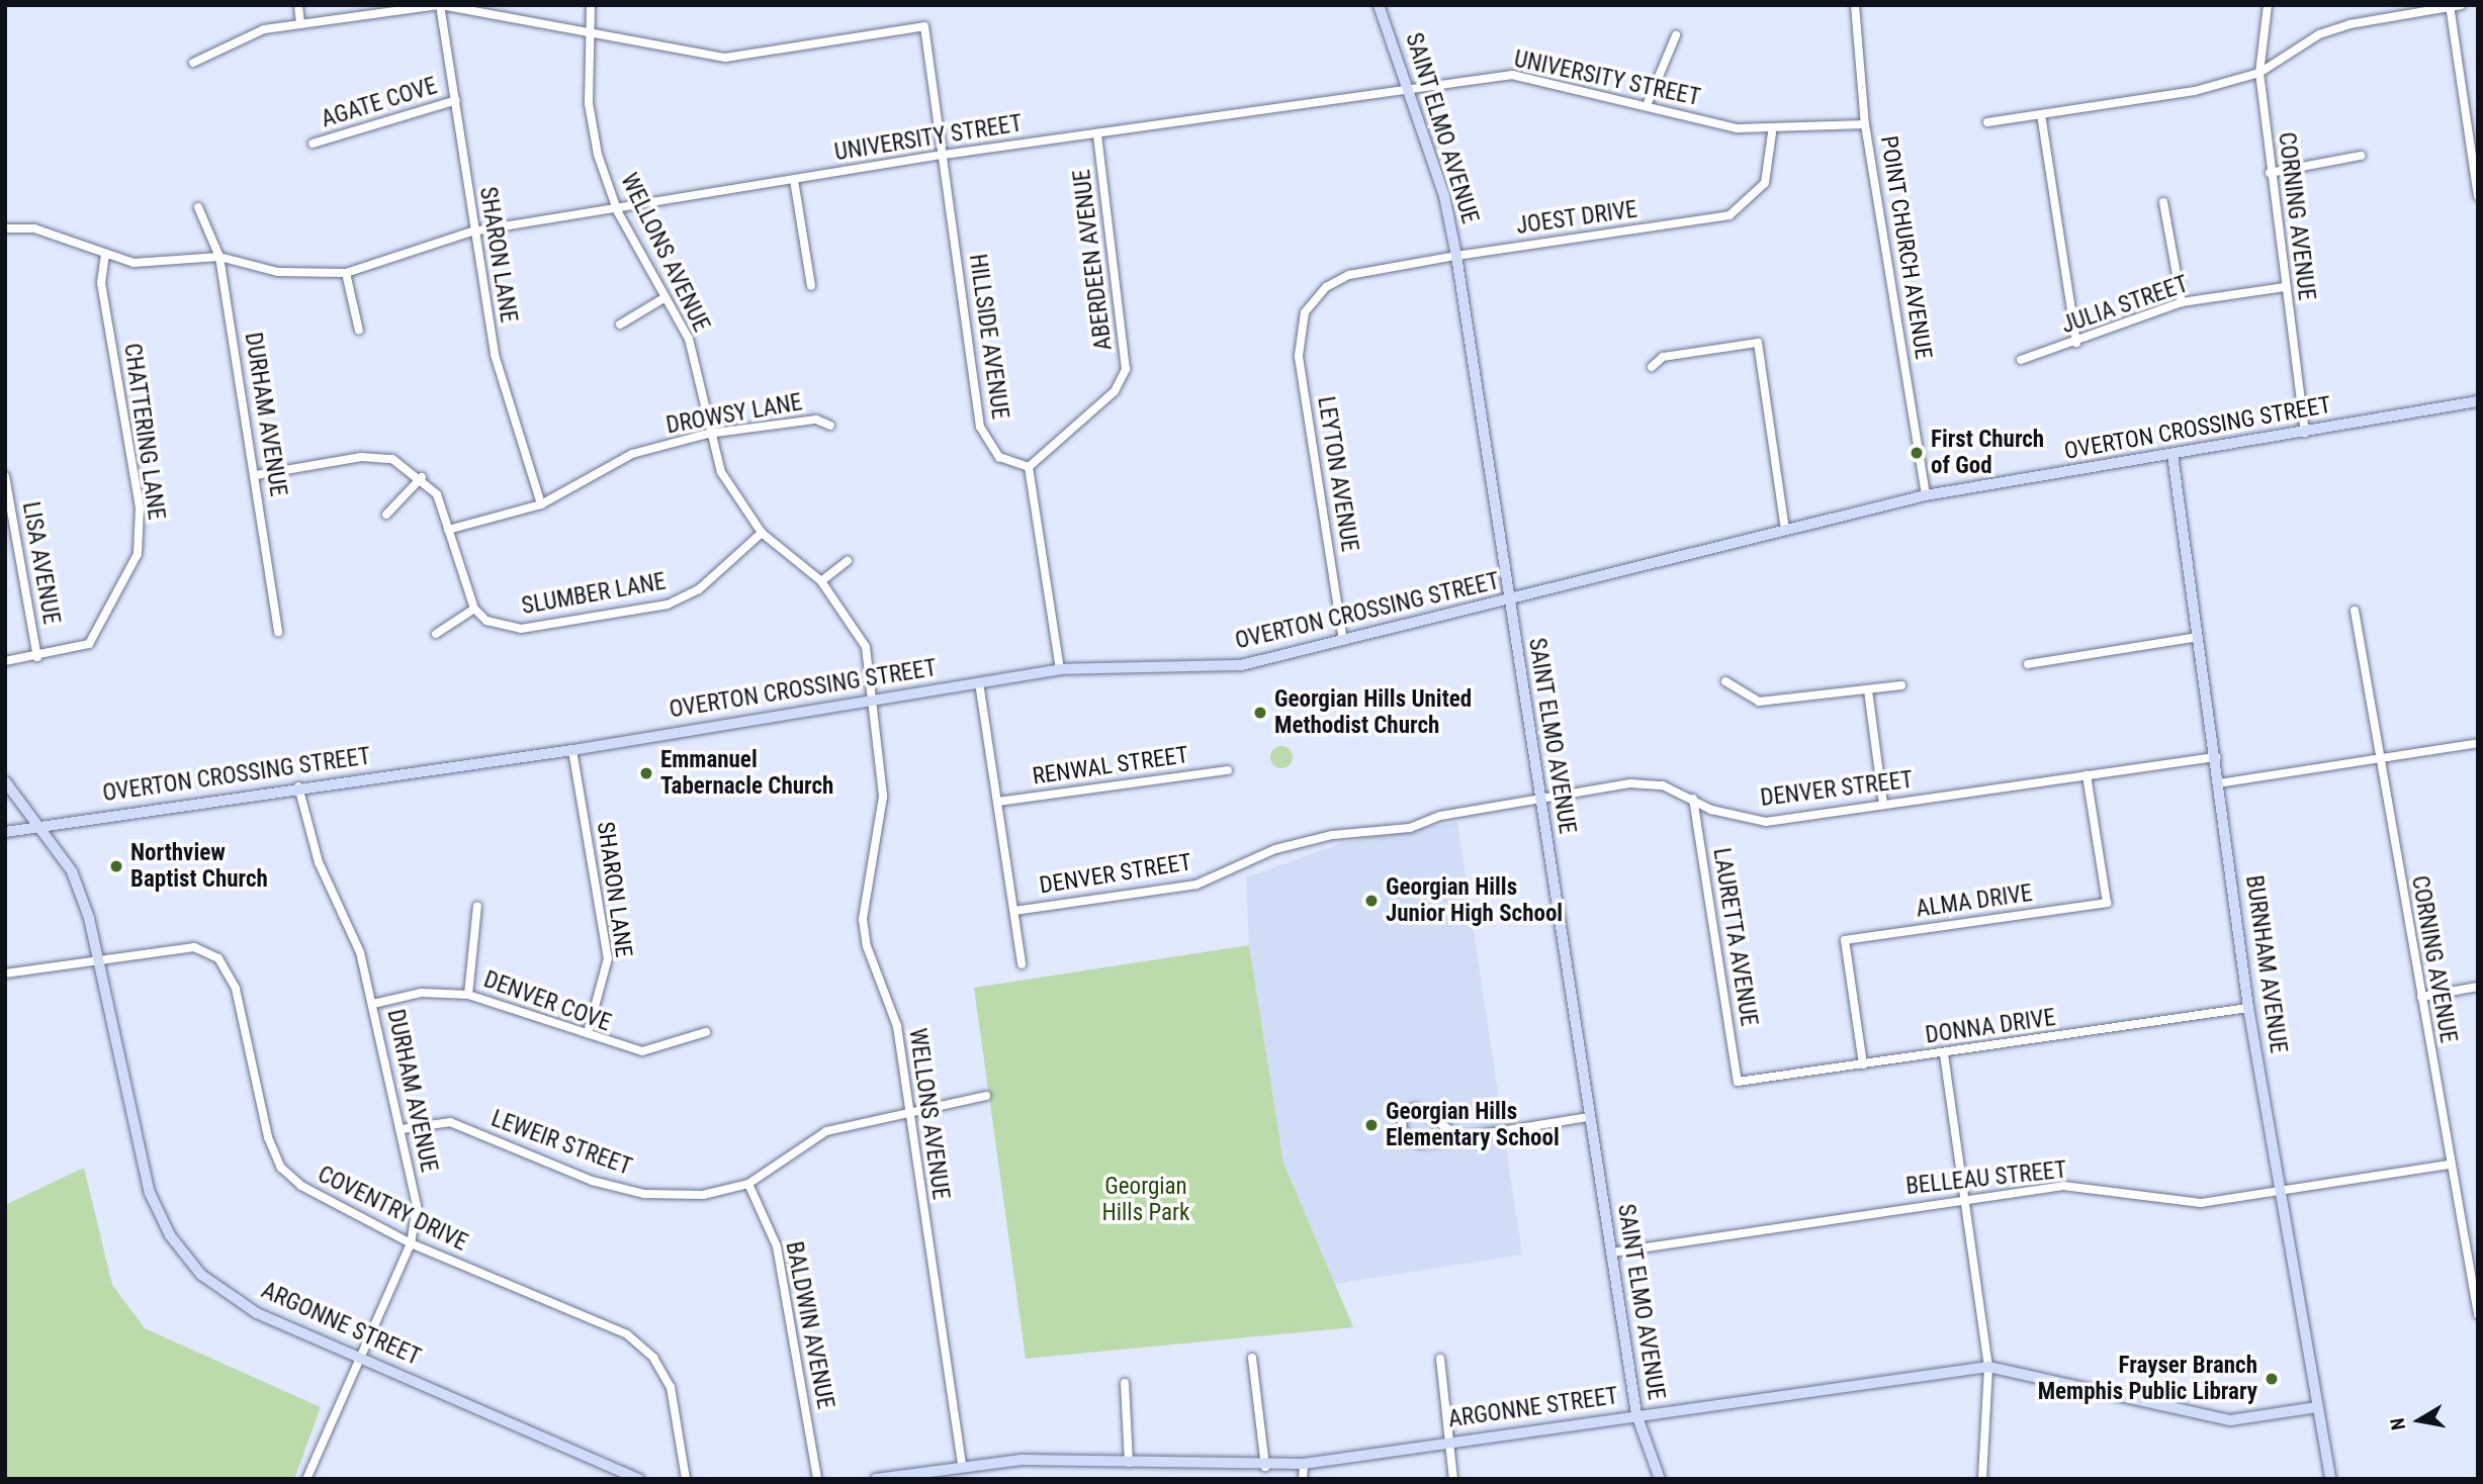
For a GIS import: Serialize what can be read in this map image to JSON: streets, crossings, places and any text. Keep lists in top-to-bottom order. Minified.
{"streets":{"street":["UNIVERSITY STREET","AGATE COVE","SAINT ELMO AVENUE","CORNING AVENUE","JOEST DRIVE","POINT CHURCH AVENUE","WELLONS AVENUE","SHARON LANE","ABERDEEN AVENUE","JULIA STREET","HILLSIDE AVENUE","DURHAM AVENUE","DROWSY LANE","OVERTON CROSSING STREET","CHATTERING LANE","LEYTON AVENUE","LISA AVENUE","SLUMBER LANE","RENWAL STREET","DENVER STREET","ALMA DRIVE","LAURETTA AVENUE","BURNHAM AVENUE","DENVER COVE","DONNA DRIVE","LEWEIR STREET","BELLEAU STREET","COVENTRY DRIVE","ARGONNE STREET","BALDWIN AVENUE"]},"crossings":[["UNIVERSITY STREET","SAINT ELMO AVENUE"],["UNIVERSITY STREET","JOEST DRIVE"],["UNIVERSITY STREET","POINT CHURCH AVENUE"],["UNIVERSITY STREET","WELLONS AVENUE"],["UNIVERSITY STREET","SHARON LANE"],["UNIVERSITY STREET","ABERDEEN AVENUE"],["UNIVERSITY STREET","HILLSIDE AVENUE"],["UNIVERSITY STREET","DURHAM AVENUE"],["UNIVERSITY STREET","CHATTERING LANE"],["AGATE COVE","SHARON LANE"],["SAINT ELMO AVENUE","JOEST DRIVE"],["SAINT ELMO AVENUE","OVERTON CROSSING STREET"],["SAINT ELMO AVENUE","DENVER STREET"],["SAINT ELMO AVENUE","BELLEAU STREET"],["SAINT ELMO AVENUE","ARGONNE STREET"],["CORNING AVENUE","JULIA STREET"],["CORNING AVENUE","OVERTON CROSSING STREET"],["CORNING AVENUE","BELLEAU STREET"],["JOEST DRIVE","LEYTON AVENUE"],["POINT CHURCH AVENUE","OVERTON CROSSING STREET"],["WELLONS AVENUE","HILLSIDE AVENUE"],["WELLONS AVENUE","DROWSY LANE"],["WELLONS AVENUE","OVERTON CROSSING STREET"],["WELLONS AVENUE","SLUMBER LANE"],["WELLONS AVENUE","LEWEIR STREET"],["WELLONS AVENUE","ARGONNE STREET"],["SHARON LANE","DROWSY LANE"],["SHARON LANE","OVERTON CROSSING STREET"],["SHARON LANE","DENVER COVE"],["ABERDEEN AVENUE","HILLSIDE AVENUE"],["DURHAM AVENUE","OVERTON CROSSING STREET"],["DURHAM AVENUE","DENVER COVE"],["DURHAM AVENUE","LEWEIR STREET"],["DURHAM AVENUE","COVENTRY DRIVE"],["DURHAM AVENUE","ARGONNE STREET"],["OVERTON CROSSING STREET","LEYTON AVENUE"],["OVERTON CROSSING STREET","BURNHAM AVENUE"],["OVERTON CROSSING STREET","ARGONNE STREET"],["CHATTERING LANE","LISA AVENUE"],["DENVER STREET","ALMA DRIVE"],["DENVER STREET","LAURETTA AVENUE"],["DENVER STREET","BURNHAM AVENUE"],["ALMA DRIVE","DONNA DRIVE"],["LAURETTA AVENUE","DONNA DRIVE"],["BURNHAM AVENUE","DONNA DRIVE"],["BURNHAM AVENUE","BELLEAU STREET"],["BURNHAM AVENUE","ARGONNE STREET"],["LEWEIR STREET","BALDWIN AVENUE"],["COVENTRY DRIVE","ARGONNE STREET"]],"parks":["Georgian Hills Park"],"places":["First Church of God","Georgian Hills United Methodist Church","Emmanuel Tabernacle Church","Northview Baptist Church","Georgian Hills Junior High School","Georgian Hills Elementary School","Frayser Branch Memphis Public Library"],"north":"left"}
